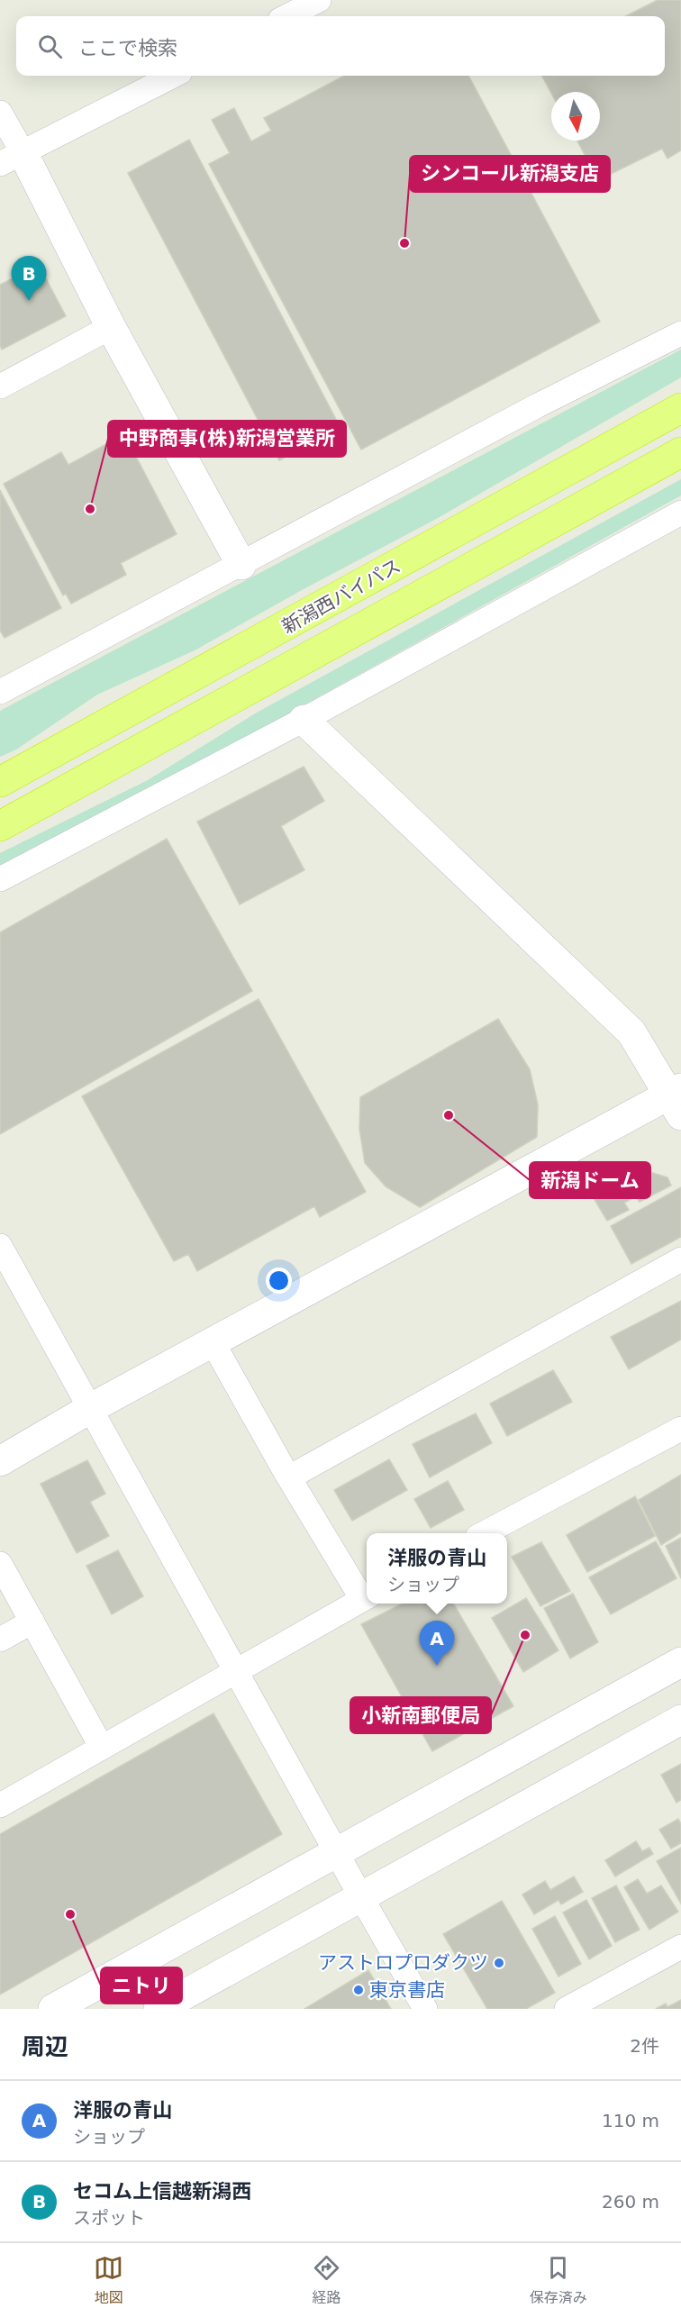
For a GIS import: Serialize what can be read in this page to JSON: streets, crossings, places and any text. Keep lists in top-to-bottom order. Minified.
{"streets":{"highway":["新潟西バイパス"]},"places":["シンコール新潟支店","中野商事(株)新潟営業所","新潟ドーム","小新南郵便局","ニトリ","アストロプロダクツ","東京書店"],"north":"bottom","page":{"search":"ここで検索","pins":["B","A"],"popup":["洋服の青山","ショップ"],"heading":["周辺","2件"],"list":[{"mark":"A","name":"洋服の青山","note":"ショップ","value":"110 m"},{"mark":"B","name":"セコム上信越新潟西","note":"スポット","value":"260 m"}],"nav":["地図","経路","保存済み"]}}
